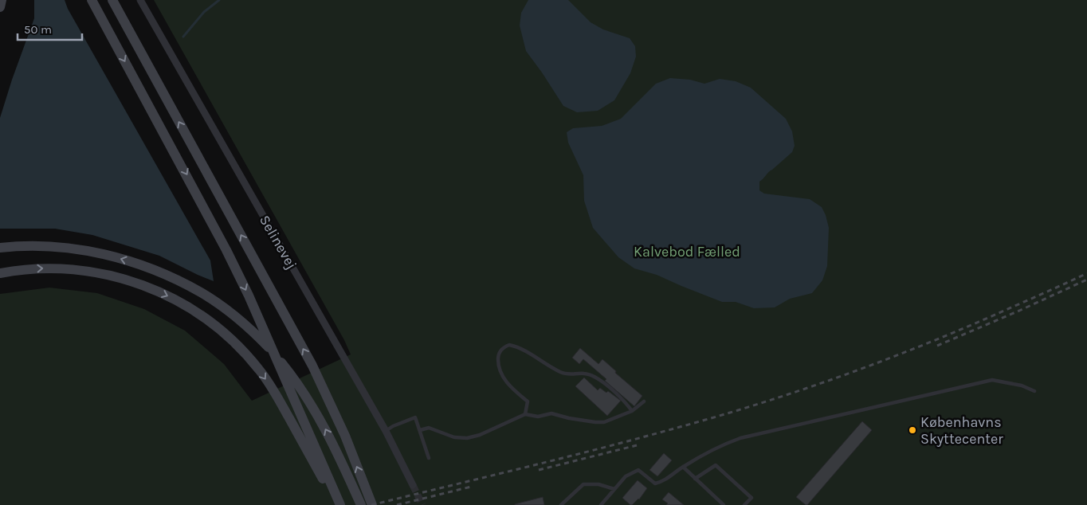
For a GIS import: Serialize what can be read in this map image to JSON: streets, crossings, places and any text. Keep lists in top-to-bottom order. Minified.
{"streets":{"street":["Selinevej"]},"parks":["Kalvebod Fælled"],"places":["Københavns Skyttecenter"],"scale_bar":"50 m"}
